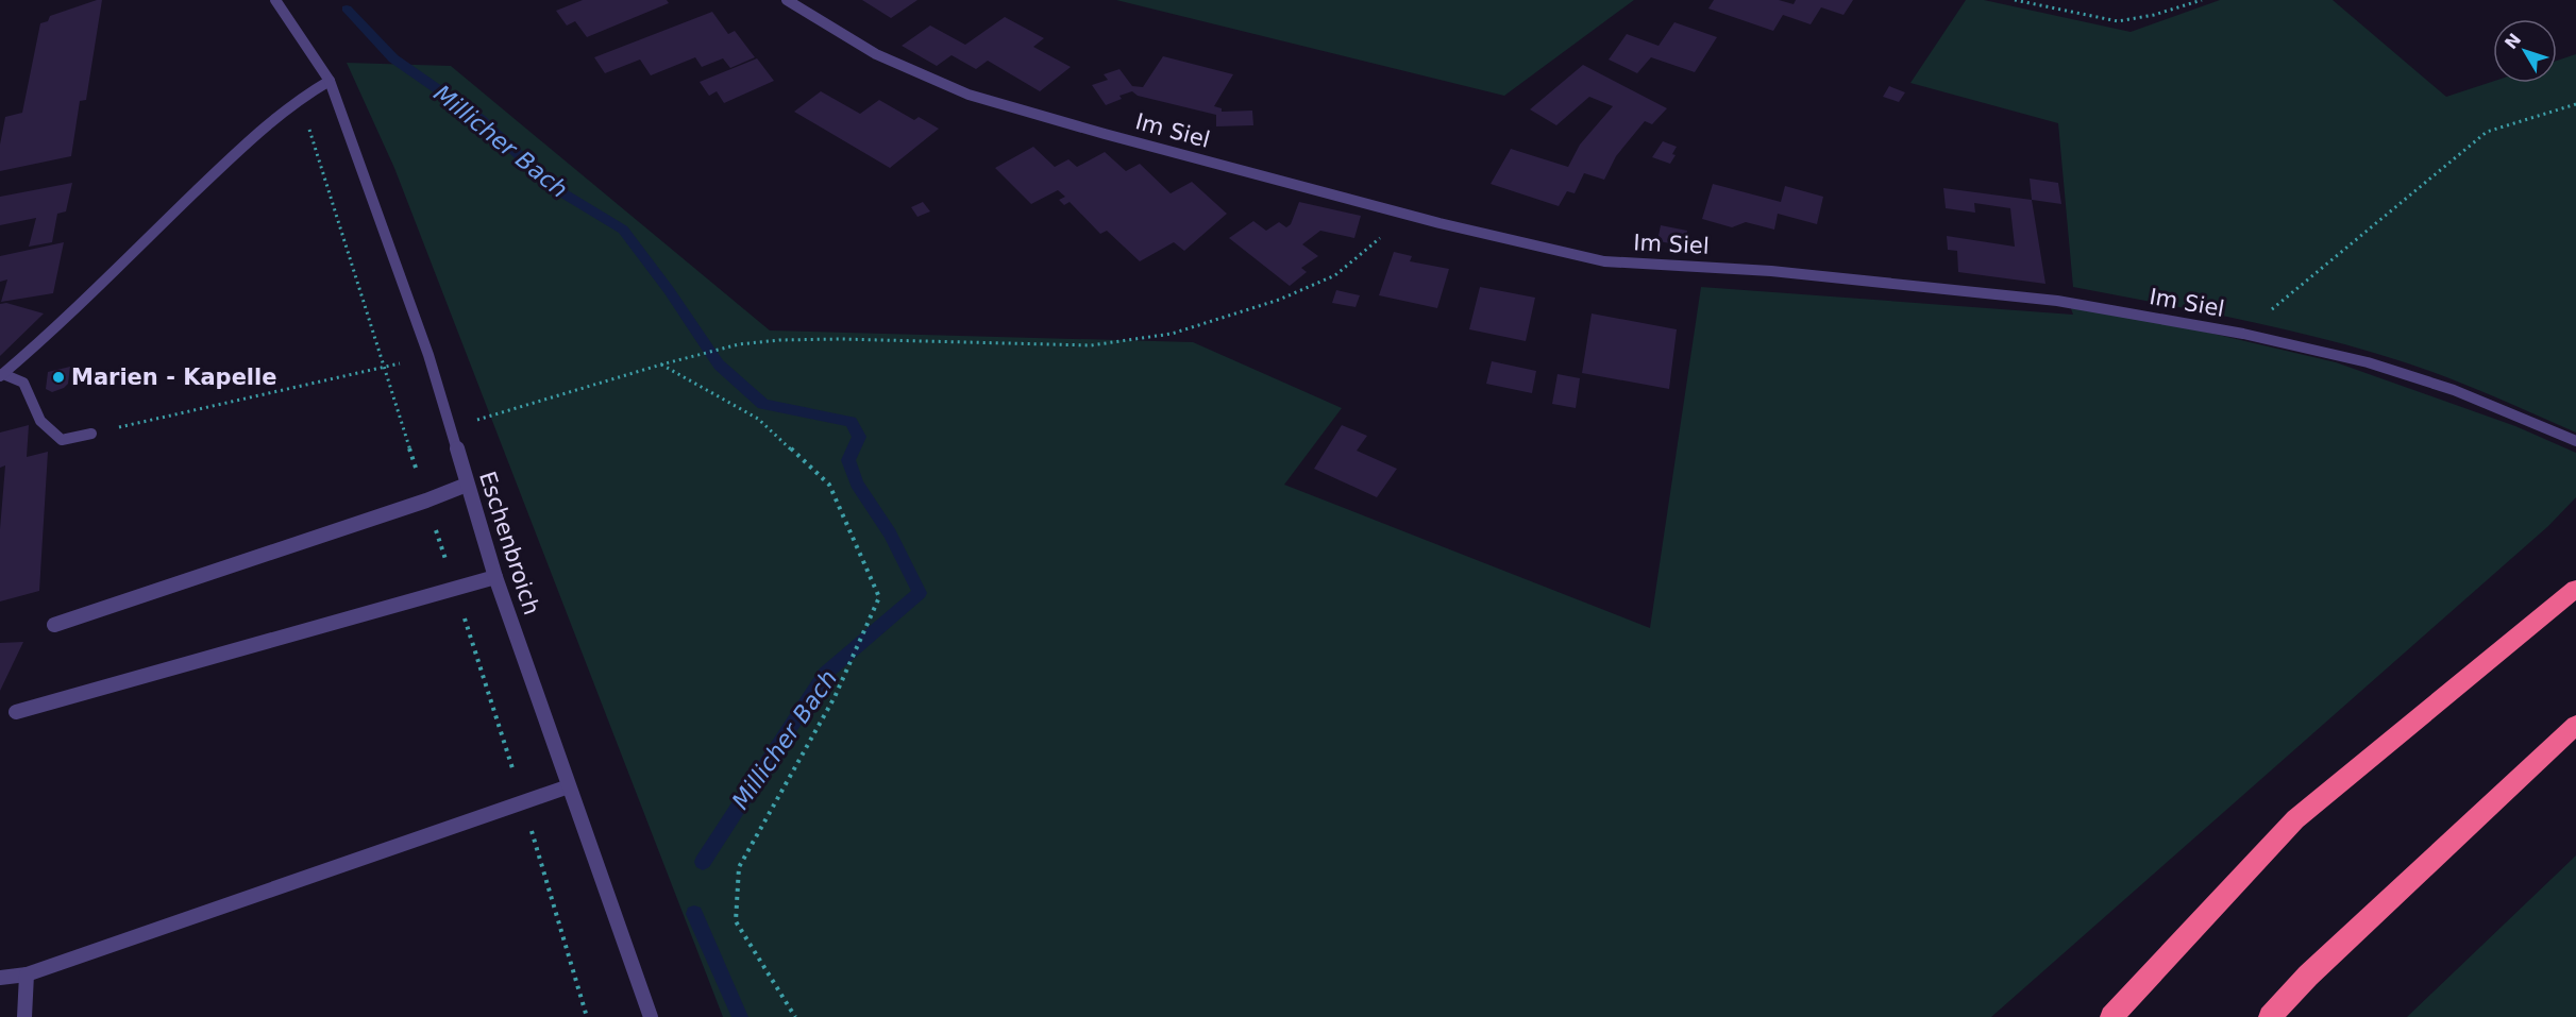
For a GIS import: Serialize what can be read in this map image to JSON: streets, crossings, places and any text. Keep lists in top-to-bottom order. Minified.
{"streets":{"street":["Im Siel","Eschenbroich"]},"water":["Millicher Bach"],"places":["Marien - Kapelle"],"north":"top left"}
